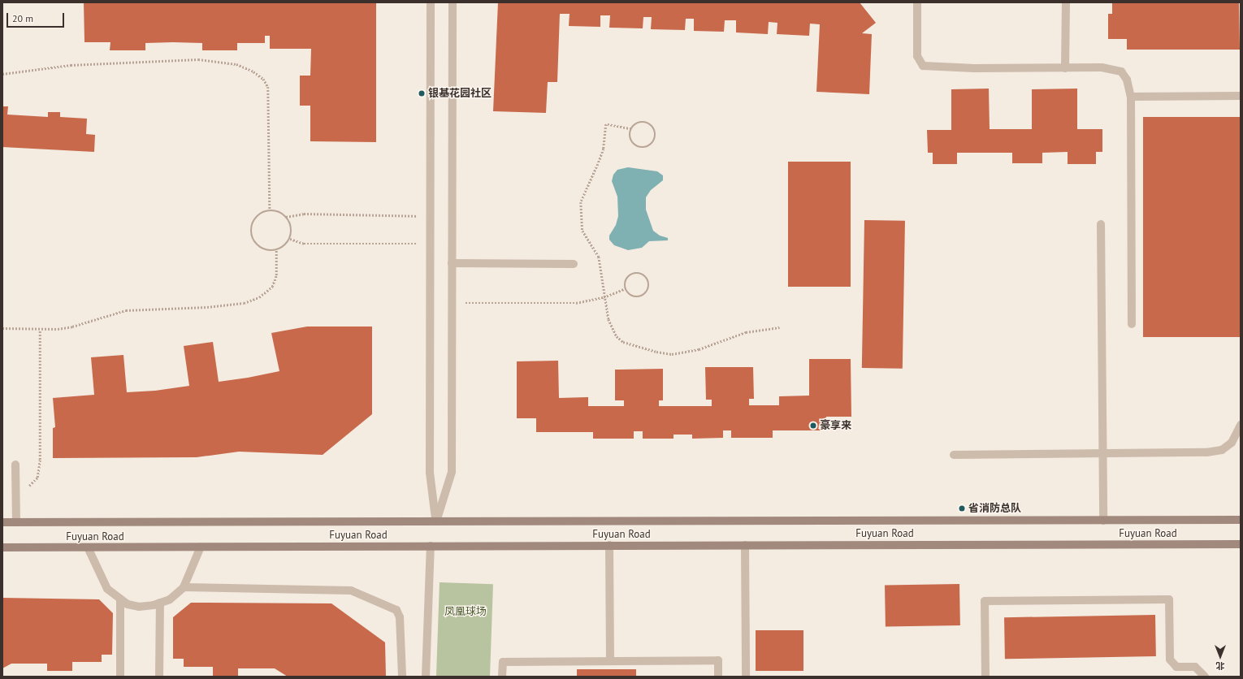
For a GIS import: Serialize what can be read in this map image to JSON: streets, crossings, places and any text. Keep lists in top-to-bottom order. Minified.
{"streets":{"main road":["Fuyuan Road"]},"parks":["凤凰球场"],"places":["银基花园社区","豪享来","省消防总队"],"scale_bar":"20 m","north":"bottom"}
